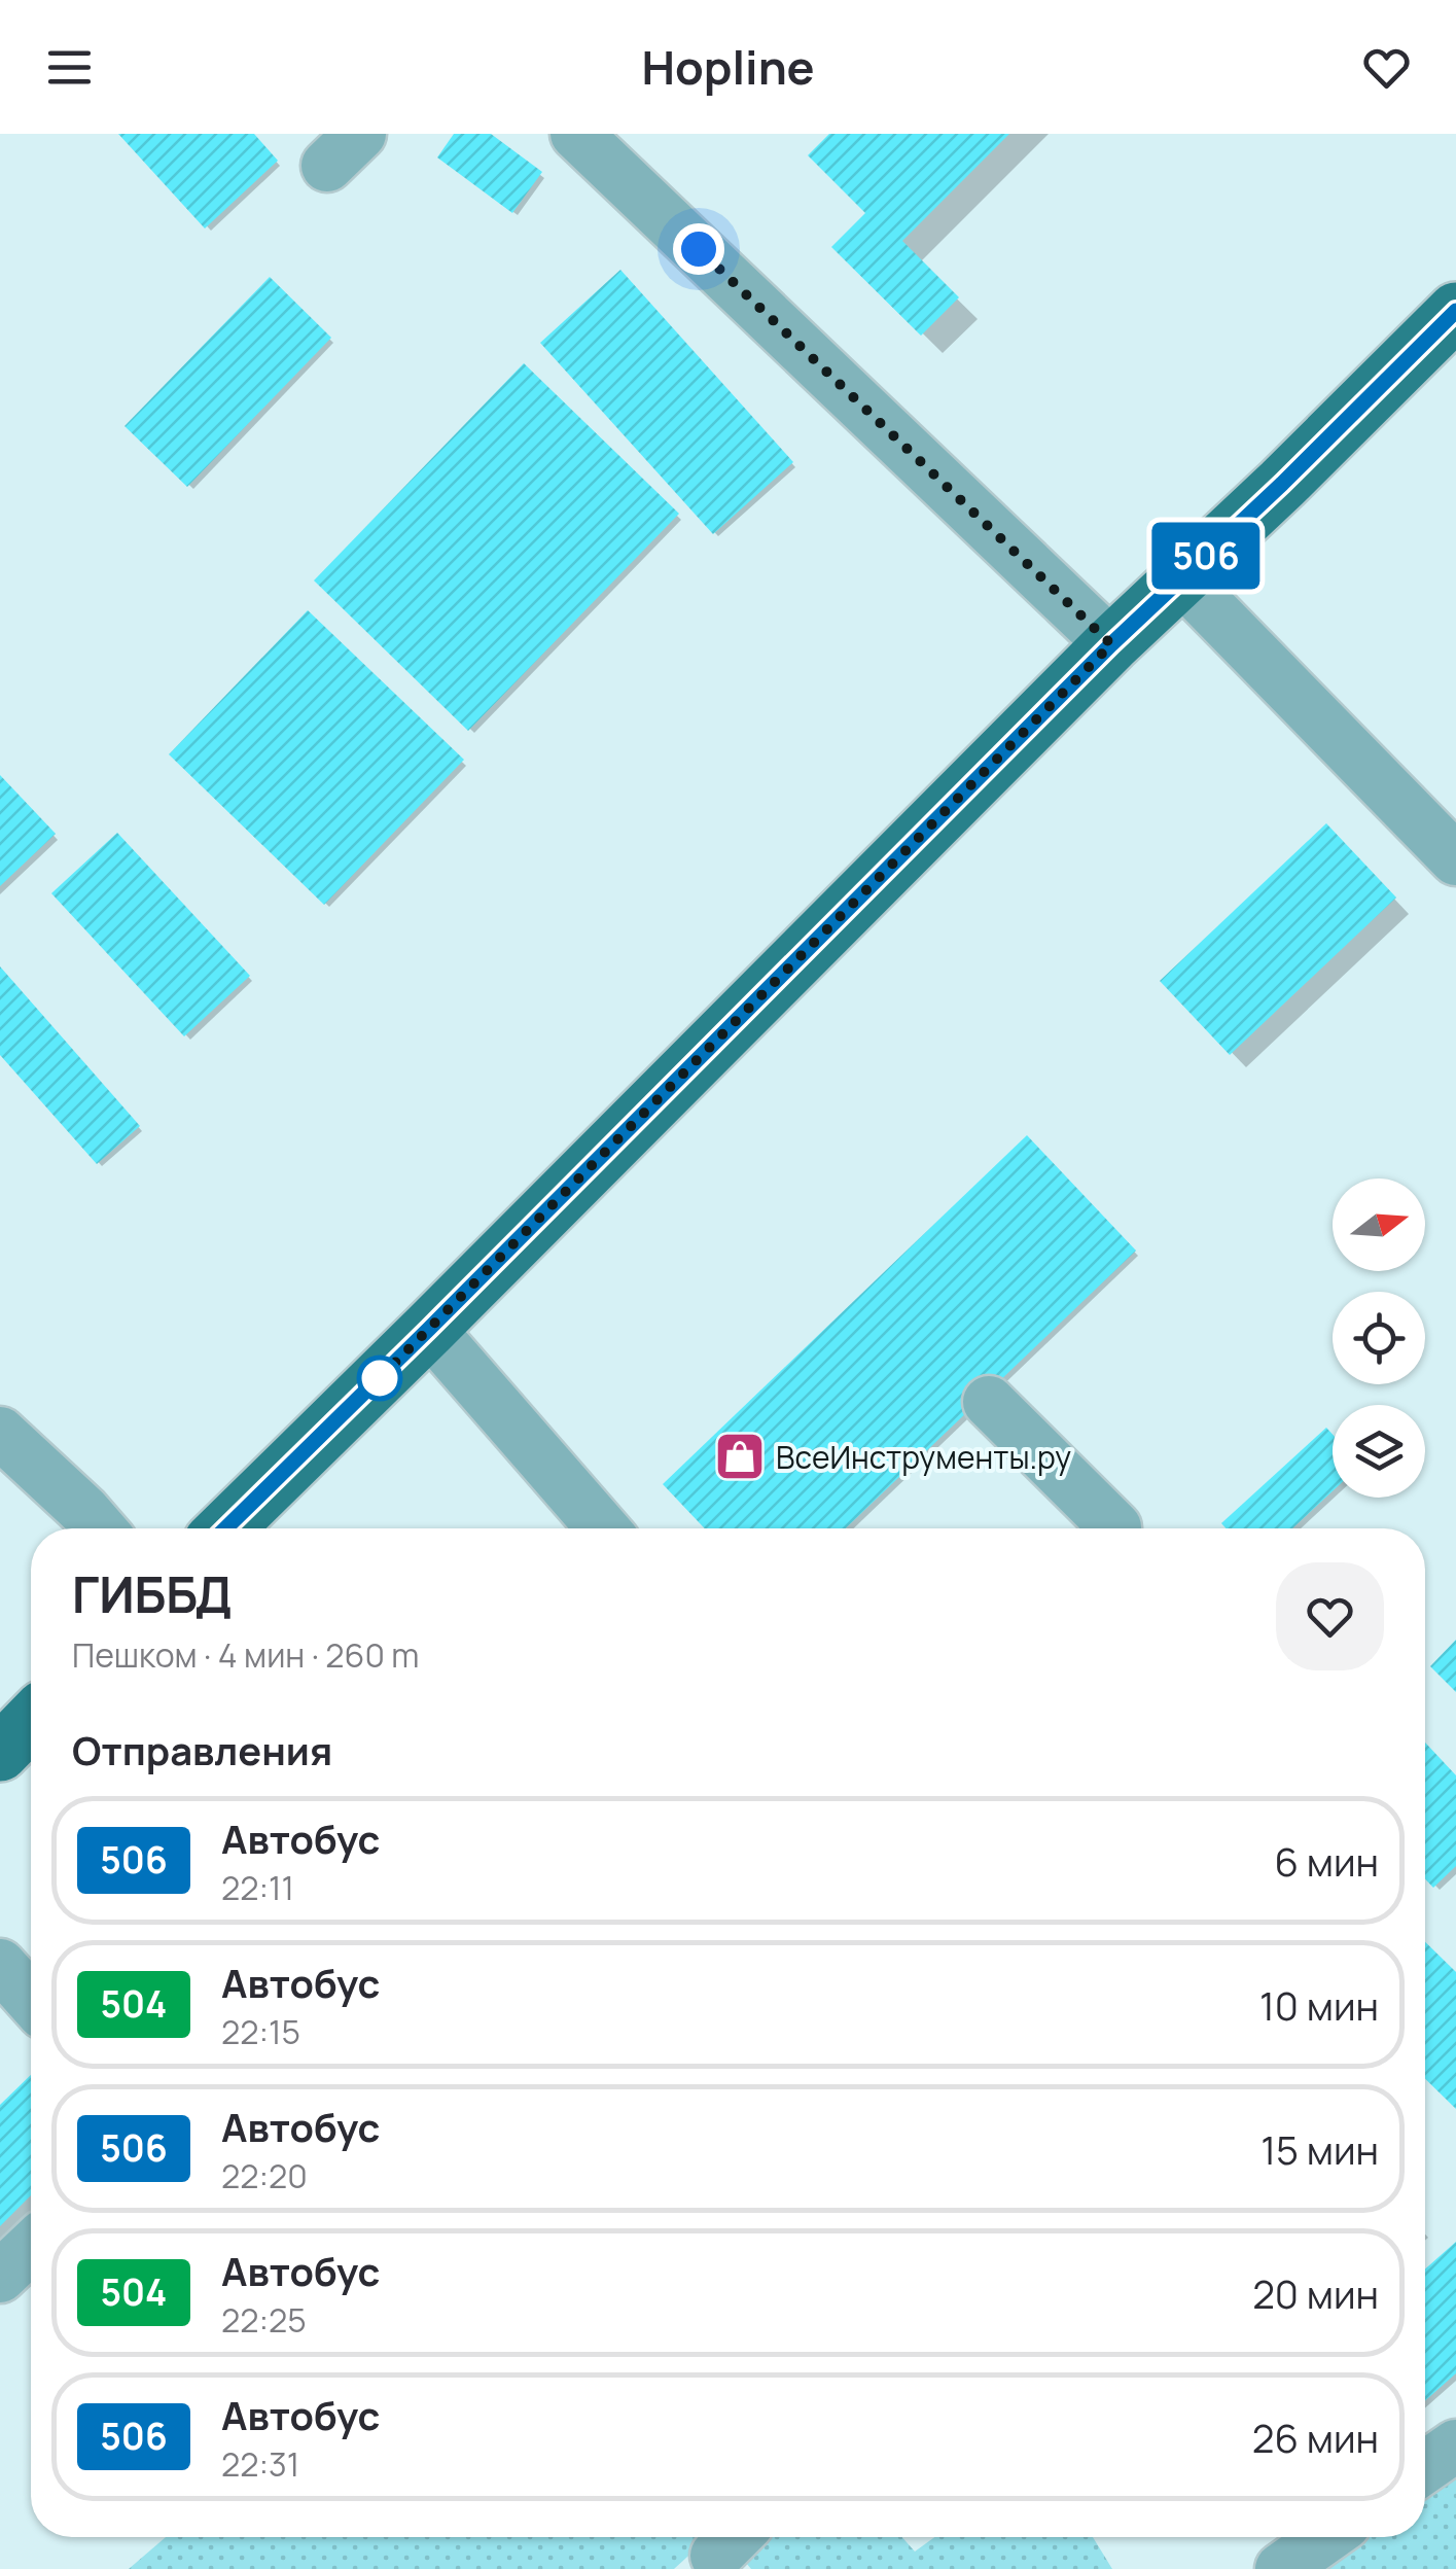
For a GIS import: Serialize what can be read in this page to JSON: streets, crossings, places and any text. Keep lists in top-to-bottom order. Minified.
{"places":{"shop":["ВсеИнструменты.ру"]},"lines":["bus line 506"],"north":"right","page":{"header":"Hopline","on_map":"506","heading":[["ГИББД","Пешком · 4 мин · 260 m"],"Отправления"],"list":[{"mark":"506","name":"Автобус","note":"22:11","value":"6 мин"},{"mark":"504","name":"Автобус","note":"22:15","value":"10 мин"},{"mark":"506","name":"Автобус","note":"22:20","value":"15 мин"},{"mark":"504","name":"Автобус","note":"22:25","value":"20 мин"},{"mark":"506","name":"Автобус","note":"22:31","value":"26 мин"}]}}
